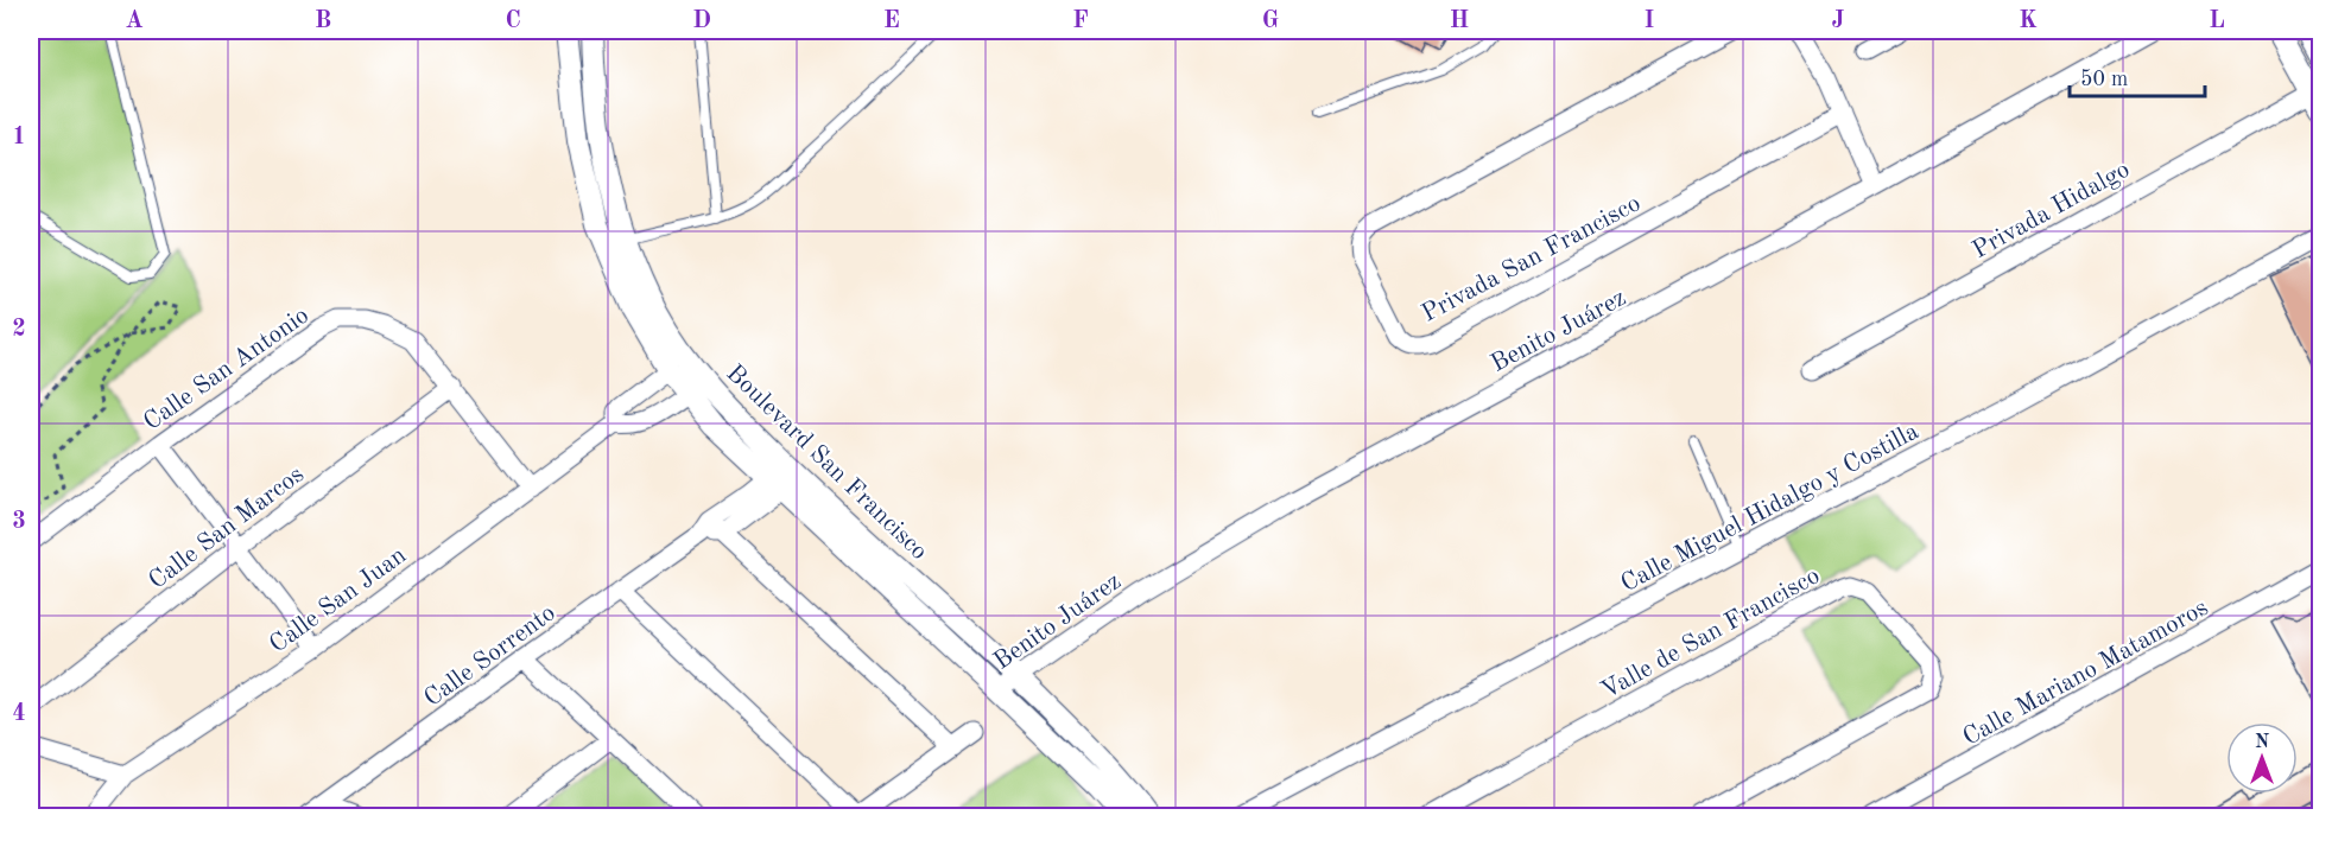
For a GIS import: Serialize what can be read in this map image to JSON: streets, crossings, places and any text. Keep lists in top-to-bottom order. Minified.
{"streets":{"street":["Privada Hidalgo","Privada San Francisco","Benito Juárez","Calle San Antonio","Boulevard San Francisco","Calle Miguel Hidalgo y Costilla","Calle San Marcos","Calle San Juan","Valle de San Francisco","Calle Sorrento","Calle Mariano Matamoros"]},"crossings":[["Benito Juárez","Boulevard San Francisco"],["Calle San Antonio","Calle San Marcos"],["Calle San Antonio","Calle San Juan"],["Boulevard San Francisco","Calle San Juan"],["Boulevard San Francisco","Calle Sorrento"]],"scale_bar":"50 m","north":"top","grid":{"columns":["A","B","C","D","E","F","G","H","I","J","K","L"],"rows":["1","2","3","4"]}}
